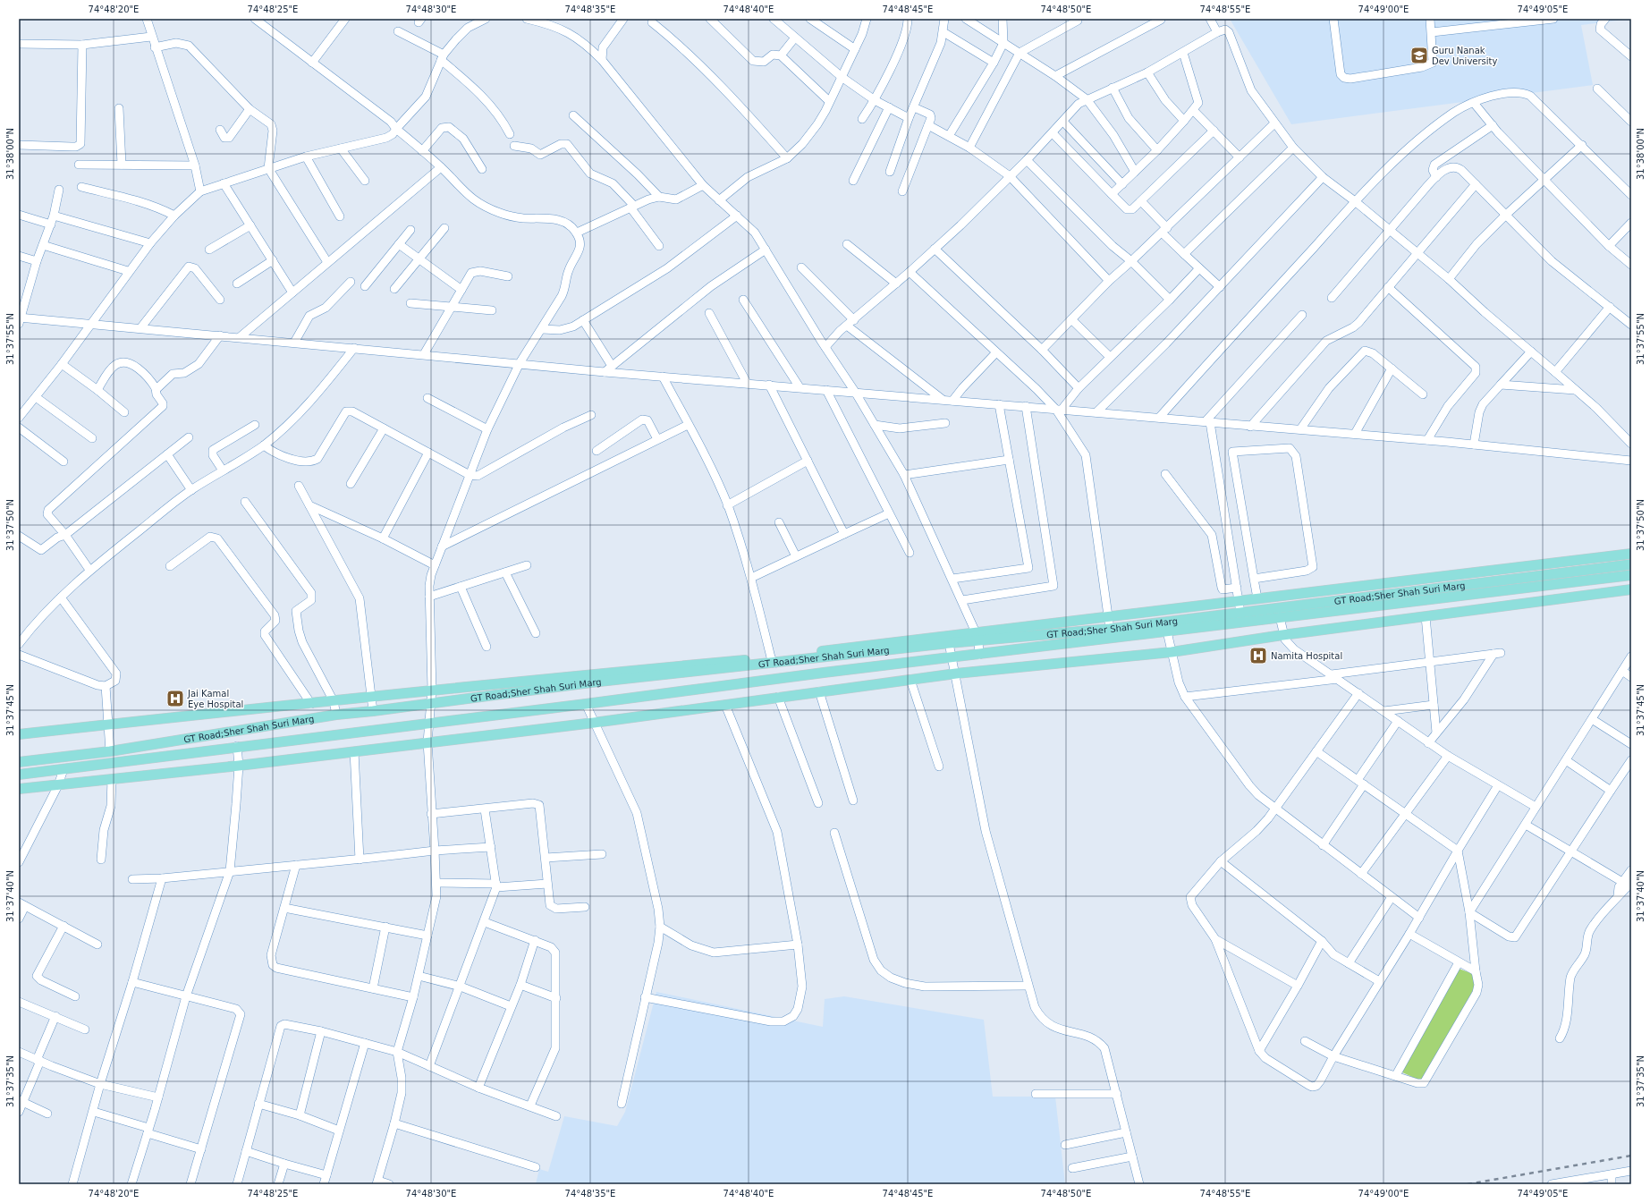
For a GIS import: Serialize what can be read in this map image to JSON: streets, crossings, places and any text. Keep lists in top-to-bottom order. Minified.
{"streets":{"main road":["GT Road;Sher Shah Suri Marg"]},"places":{"school or university":["Guru Nanak Dev University"],"hospital":["Namita Hospital","Jai Kamal Eye Hospital"]},"coordinates":["74°48'20\"E","74°48'25\"E","74°48'30\"E","74°48'35\"E","74°48'40\"E","74°48'45\"E","74°48'50\"E","74°48'55\"E","74°49'00\"E","74°49'05\"E","31°38'00\"N","31°37'55\"N","31°37'50\"N","31°37'45\"N","31°37'40\"N","31°37'35\"N"]}
